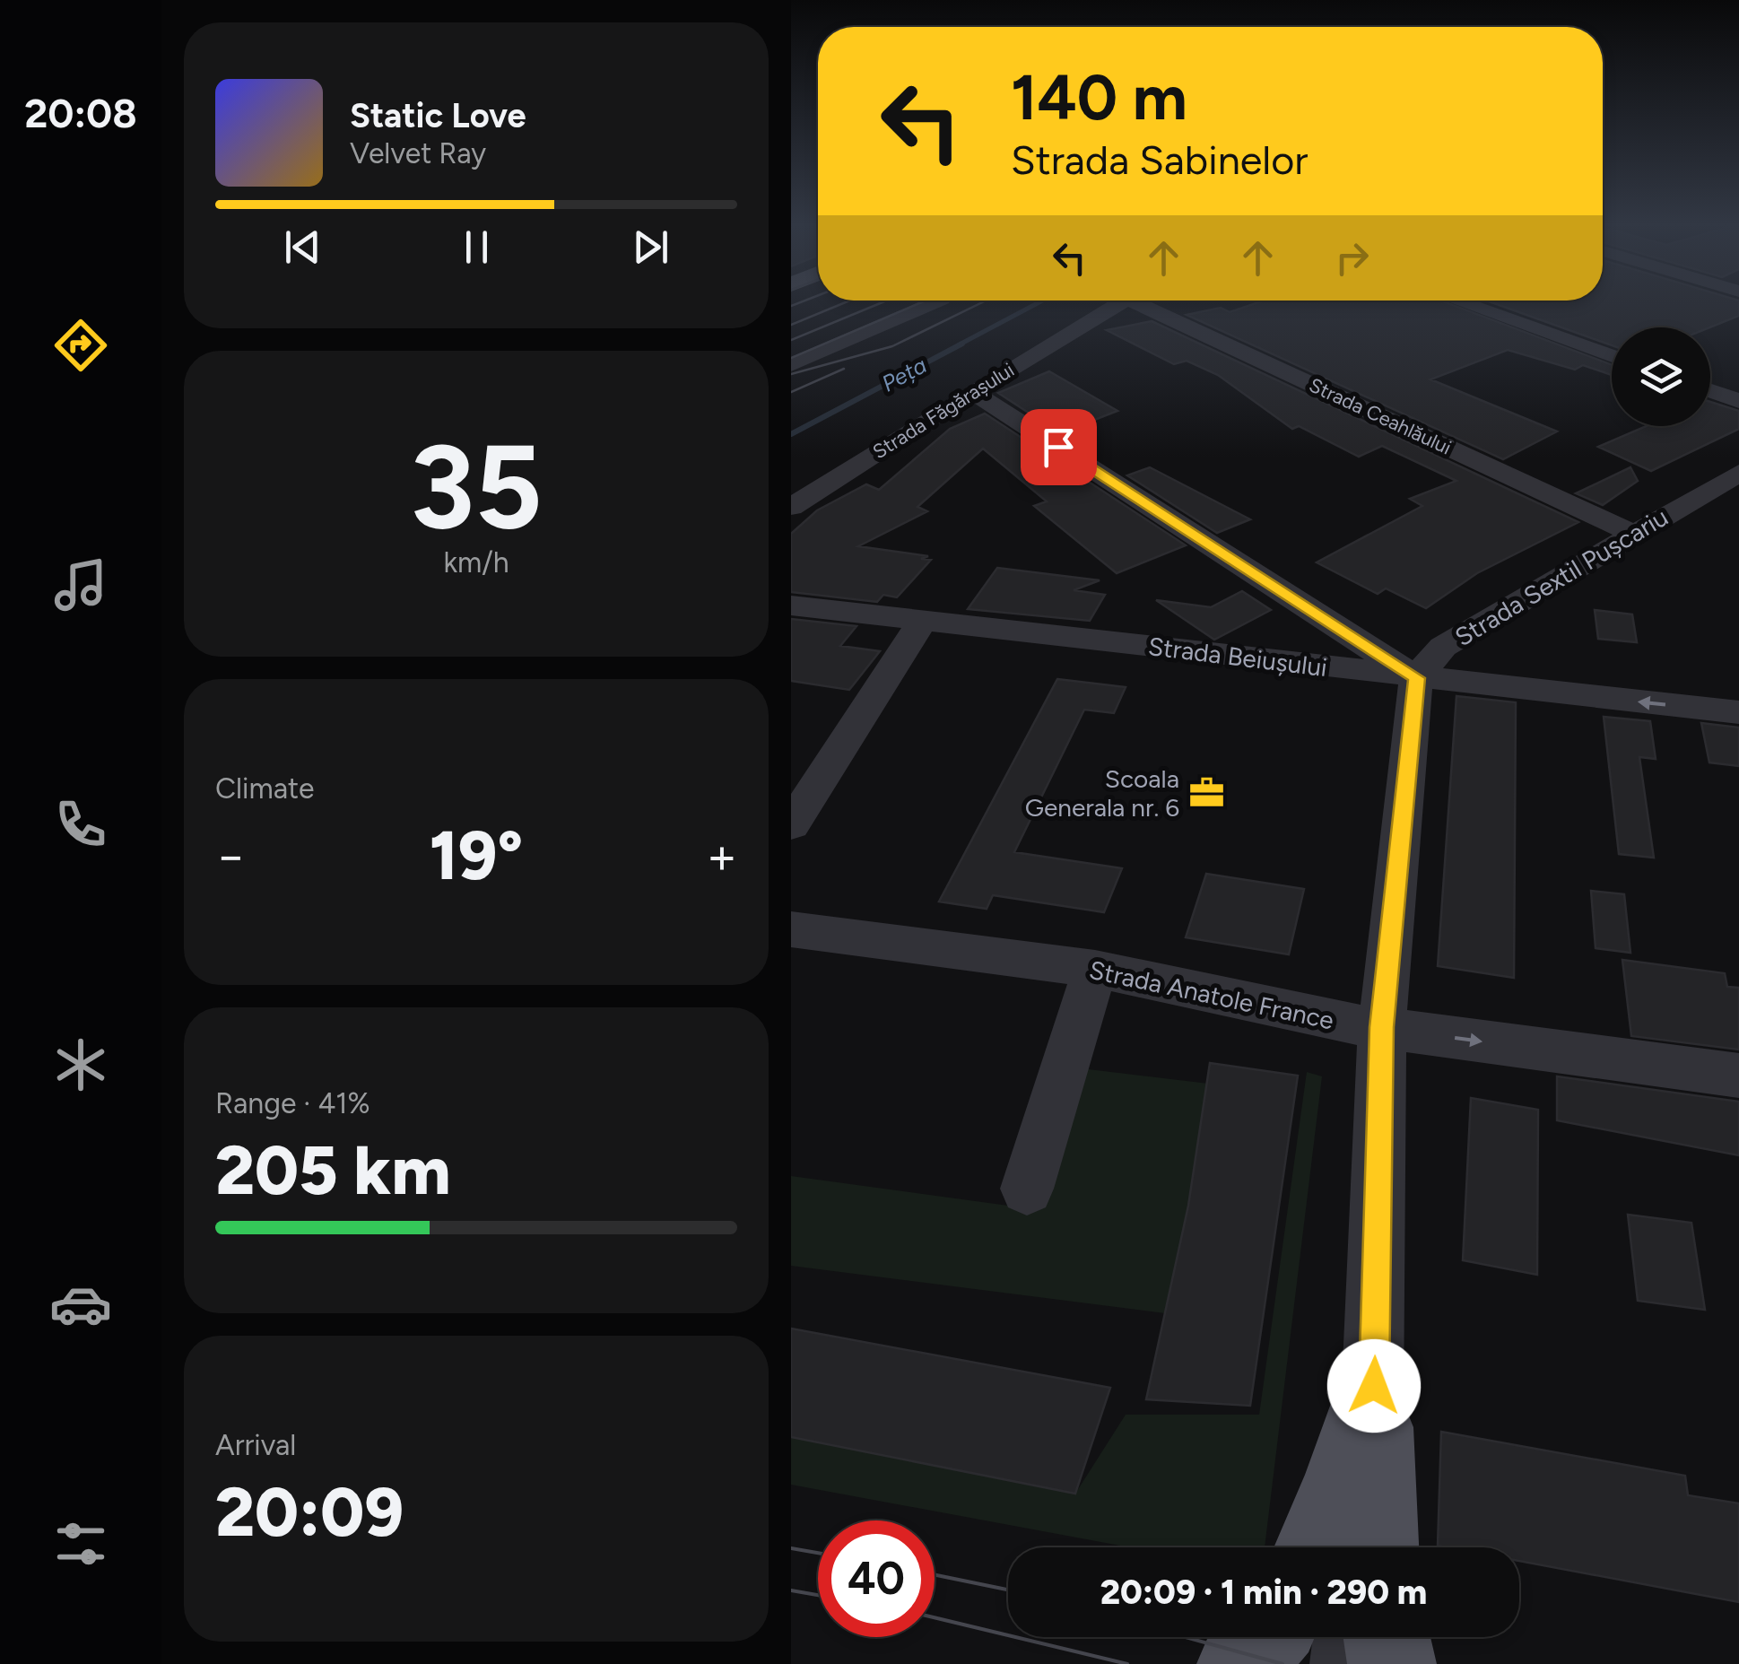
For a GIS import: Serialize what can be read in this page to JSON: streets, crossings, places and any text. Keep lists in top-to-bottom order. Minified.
{"streets":{"street":["Strada Făgărașului","Strada Ceahlăului","Strada Sextil Pușcariu","Strada Beiușului","Strada Anatole France"]},"crossings":[["Strada Ceahlăului","Strada Sextil Pușcariu"],["Strada Sextil Pușcariu","Strada Beiușului"]],"one_way":["Strada Anatole France"],"water":["Peța"],"places":{"office":["Scoala Generala nr. 6"]},"page":{"tabs":"20:08","turn":["140 m","Strada Sabinelor"],"song":["Static Love","Velvet Ray"],"tile":[["35","km/h"],"Climate",["Range · 41%","205 km"],["Arrival","20:09"]],"heat":["−","19°","+"],"limit":"40","trip":"20:09 · 1 min · 290 m"}}
